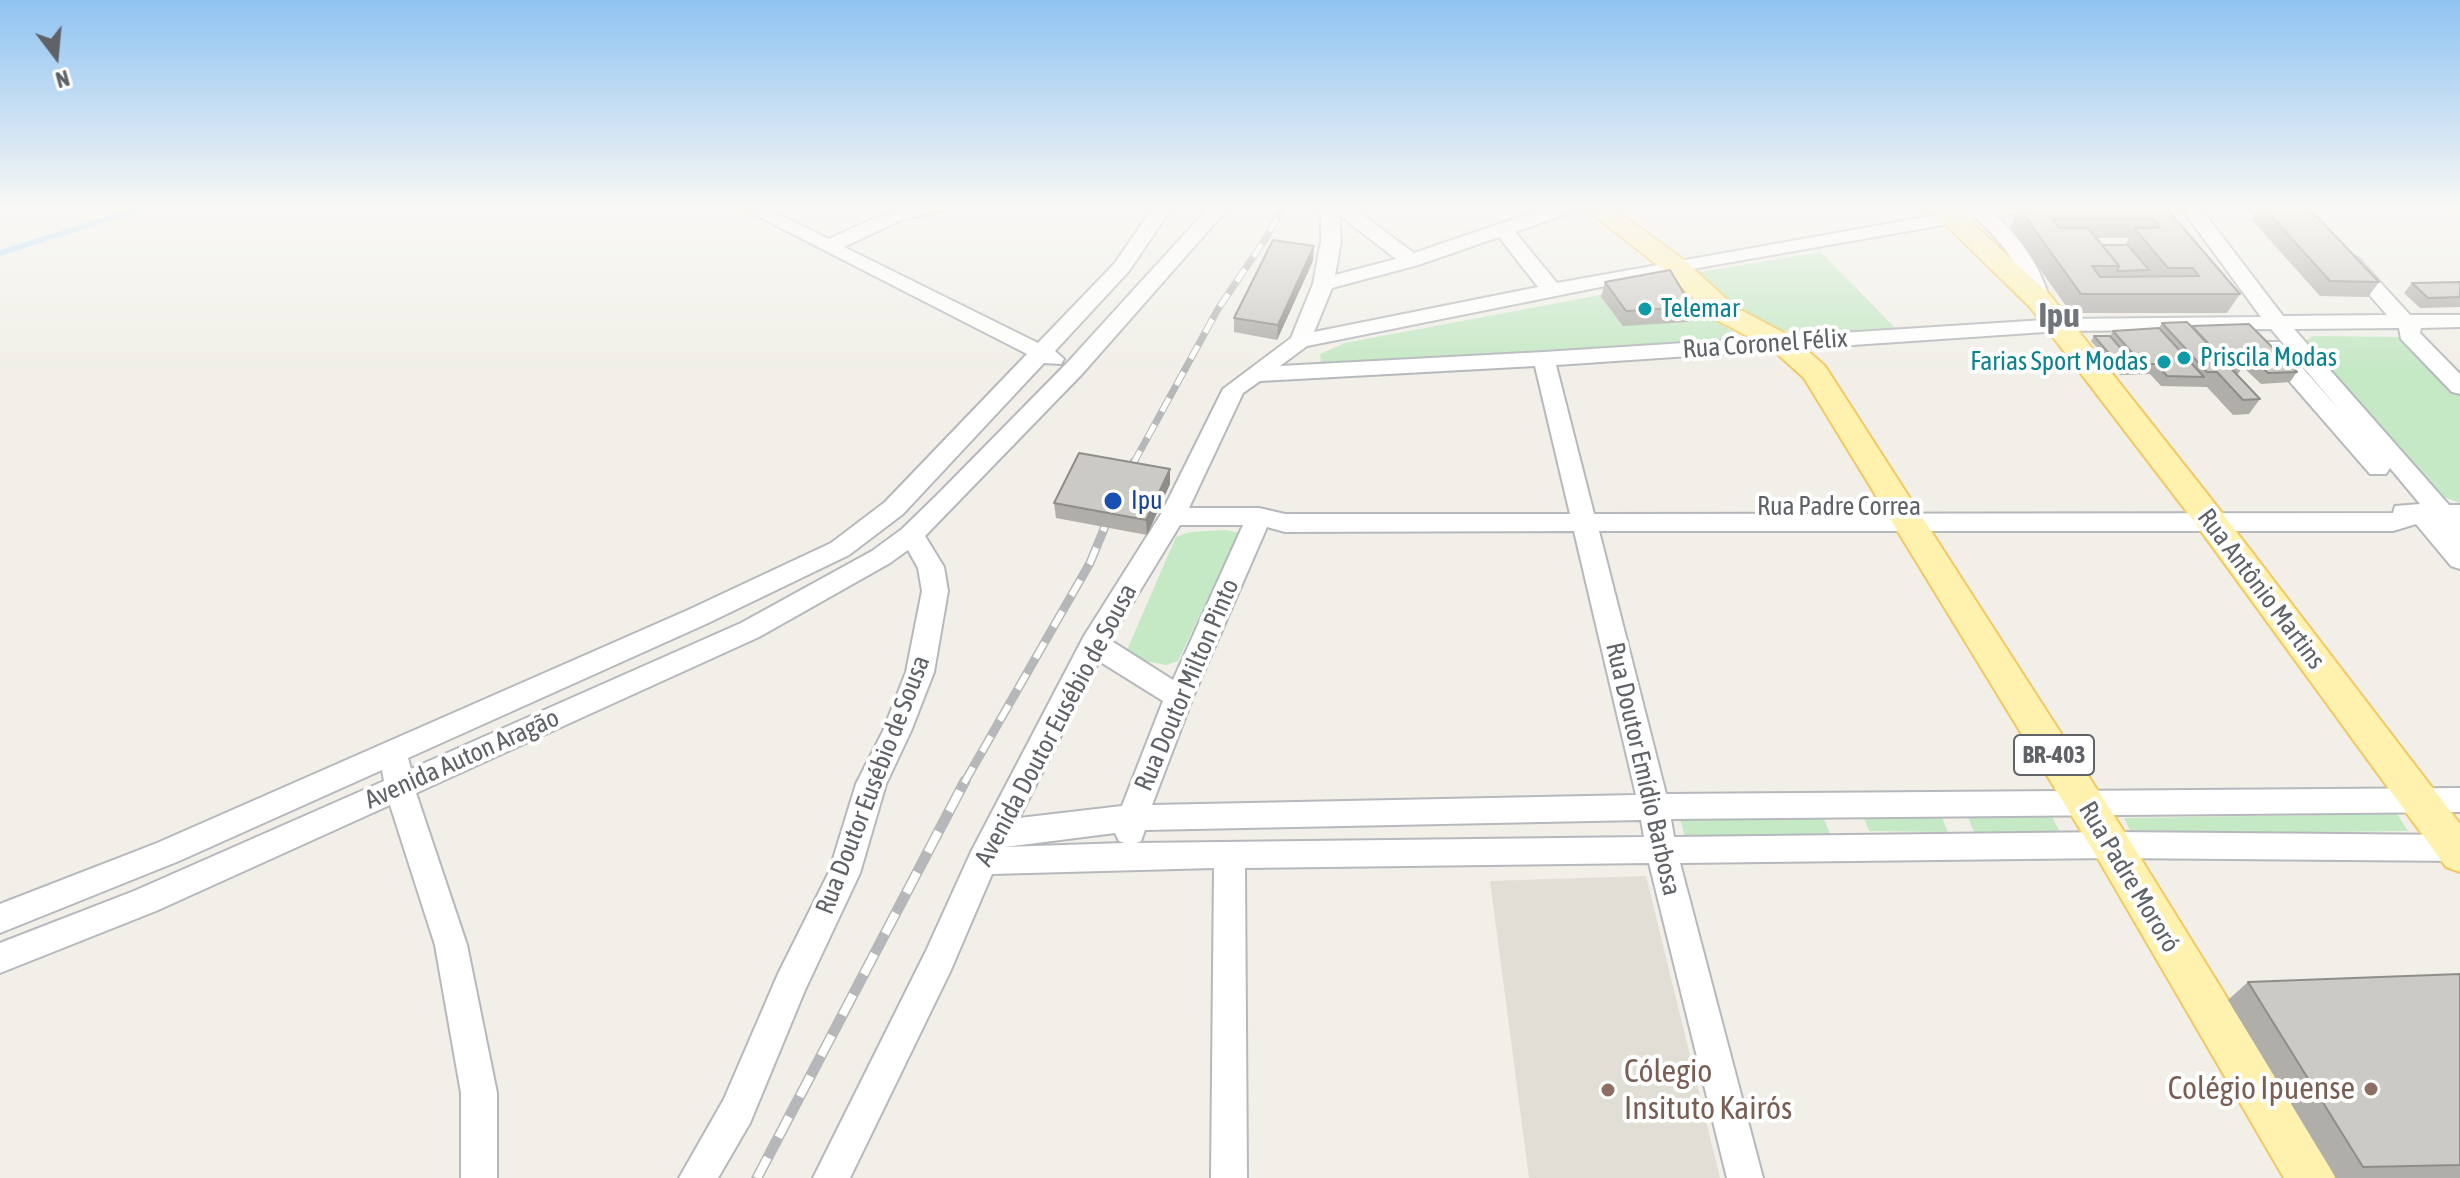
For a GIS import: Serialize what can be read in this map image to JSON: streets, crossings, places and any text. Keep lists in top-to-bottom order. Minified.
{"streets":{"main road":["Rua Antônio Martins","BR-403","Rua Padre Mororó"],"street":["Rua Coronel Félix","Rua Padre Correa","Rua Doutor Milton Pinto","Avenida Doutor Eusébio de Sousa","Avenida Auton Aragão","Rua Doutor Emídio Barbosa","Rua Doutor Eusébio de Sousa"]},"crossings":[["Rua Coronel Félix","Rua Antônio Martins"],["Rua Coronel Félix","Avenida Doutor Eusébio de Sousa"],["Rua Coronel Félix","BR-403"],["Rua Coronel Félix","Rua Doutor Emídio Barbosa"],["Rua Coronel Félix","Rua Padre Mororó"],["Rua Padre Correa","Rua Antônio Martins"],["Rua Padre Correa","Rua Doutor Milton Pinto"],["Rua Padre Correa","Avenida Doutor Eusébio de Sousa"],["Rua Padre Correa","Rua Doutor Emídio Barbosa"],["Rua Padre Correa","Rua Padre Mororó"],["BR-403","Rua Padre Mororó"],["Avenida Auton Aragão","Rua Doutor Eusébio de Sousa"]],"districts":["Ipu"],"places":["Telemar","Priscila Modas","Farias Sport Modas","Ipu","Colégio Ipuense","Cólegio Insituto Kairós"],"north":"bottom"}
